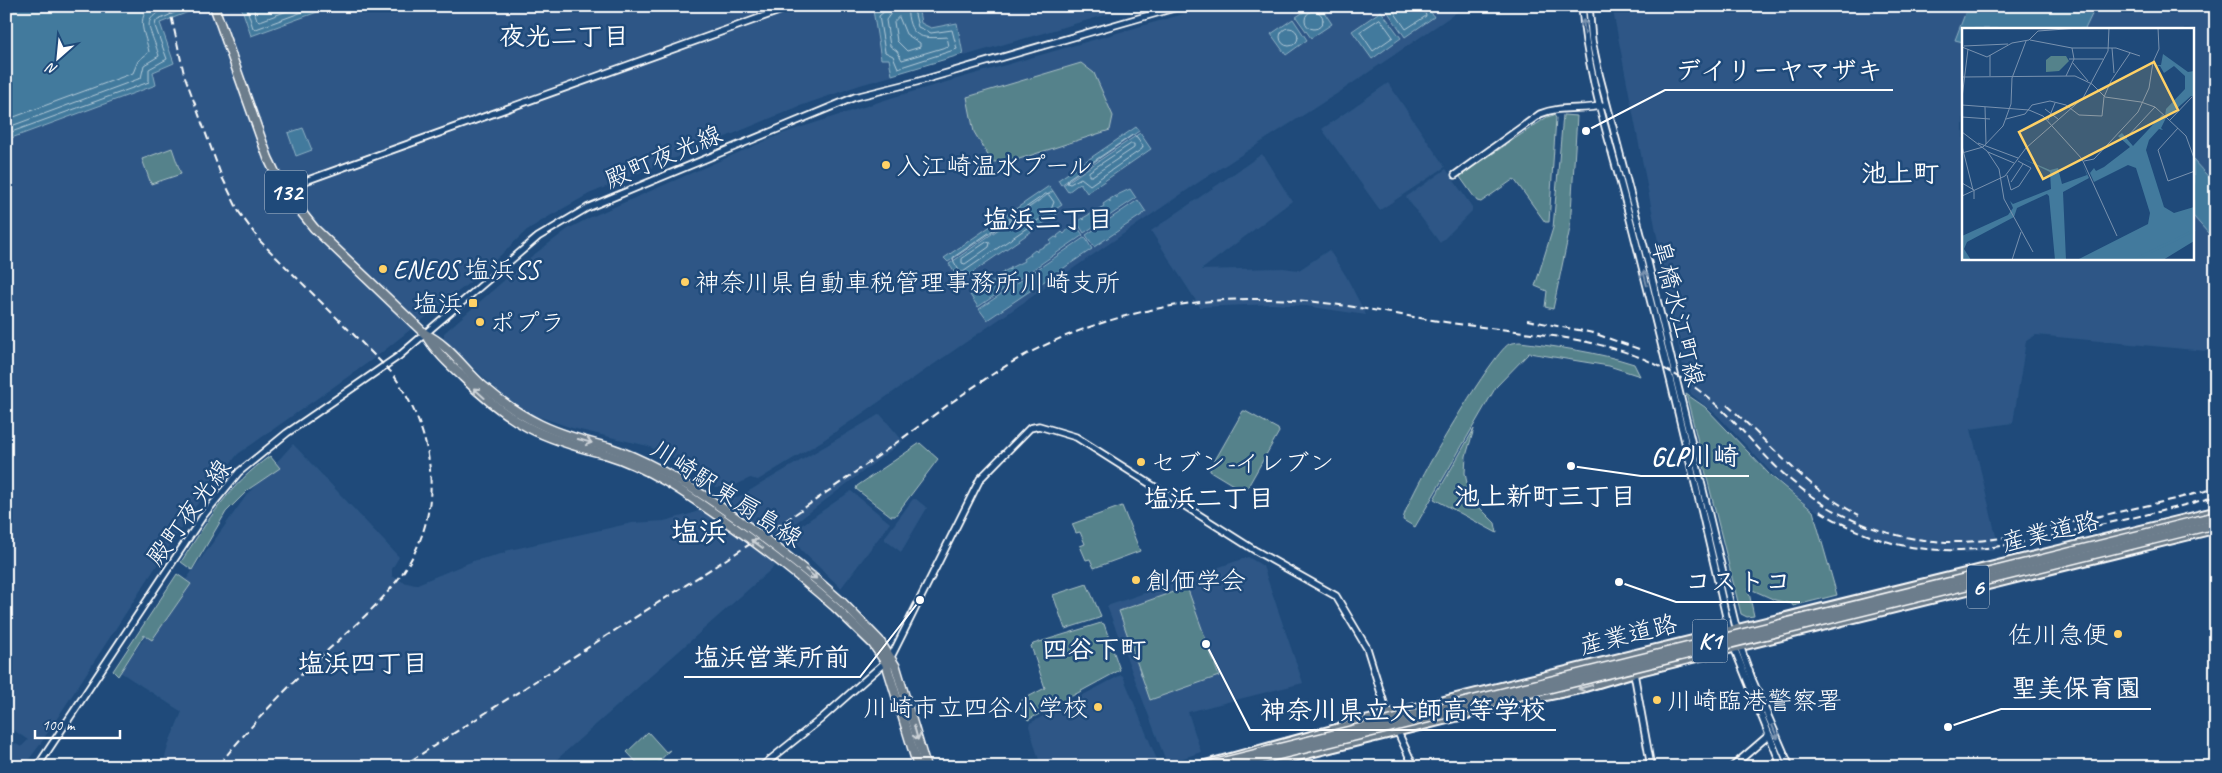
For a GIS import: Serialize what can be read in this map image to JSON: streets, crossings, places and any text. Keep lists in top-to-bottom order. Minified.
{"streets":{"highway":["132","川崎駅東扇島線","K1"],"main road":["産業道路","6"],"street":["殿町夜光線","皐橋水江町線"]},"crossings":[["殿町夜光線","川崎駅東扇島線"],["皐橋水江町線","産業道路"]],"districts":["夜光二丁目","池上町","塩浜三丁目","池上新町三丁目","塩浜二丁目","塩浜","四谷下町","塩浜四丁目"],"places":{"other":["デイリーヤマザキ","入江崎温水プール","ENEOS 塩浜SS","神奈川県自動車税管理事務所川崎支所","ポプラ","セブン-イレブン","GLP川崎","創価学会","コストコ","塩浜営業所前","佐川急便","神奈川県立大師高等学校","川崎臨港警察署","川崎市立四谷小学校","聖美保育園"],"transit":["塩浜"]},"scale_bar":"100 m","north":"bottom left"}
